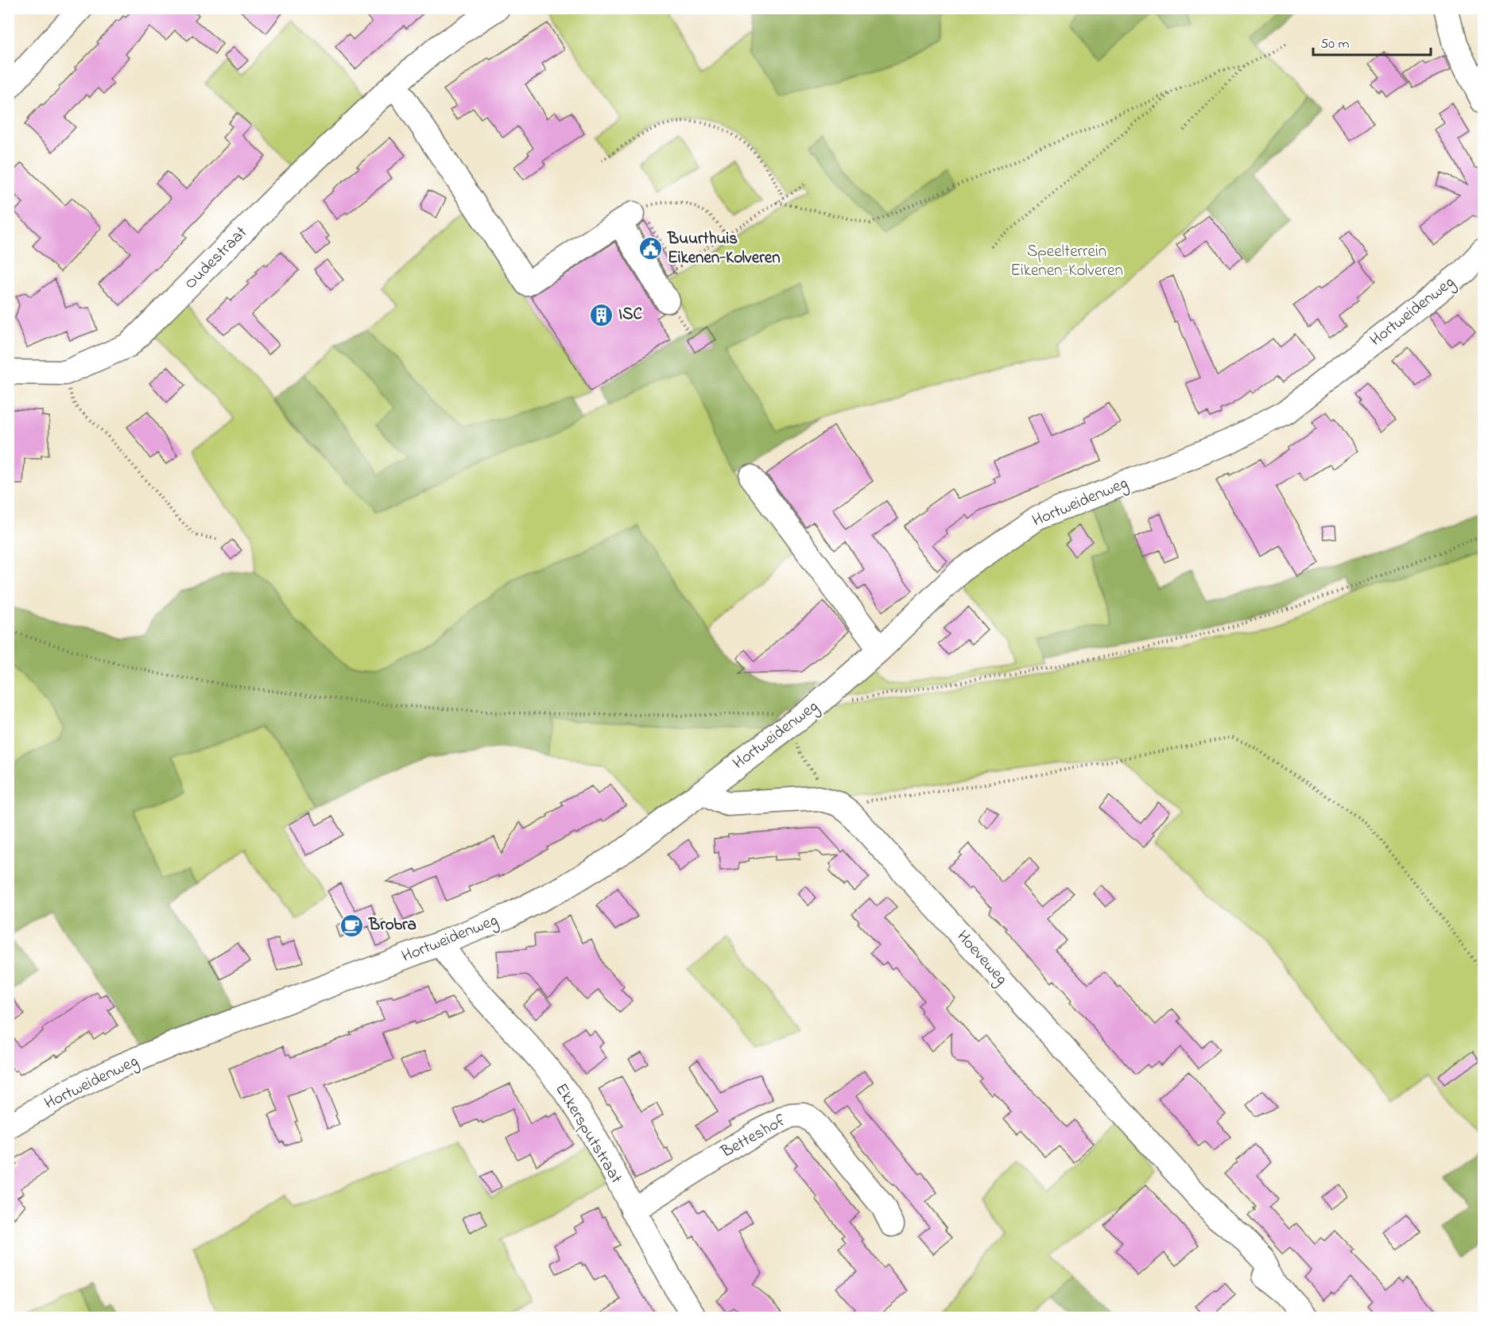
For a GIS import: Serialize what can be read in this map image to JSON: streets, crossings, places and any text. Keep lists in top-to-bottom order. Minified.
{"streets":{"street":["Oudestraat","Hortweidenweg","Hoeveweg","Ekkersputstraat","Betteshof"]},"crossings":[["Hortweidenweg","Hoeveweg"],["Hortweidenweg","Ekkersputstraat"],["Ekkersputstraat","Betteshof"]],"parks":["Speelterrein Eikenen-Kolveren"],"places":{"public building":["Buurthuis Eikenen-Kolveren"],"building":["ISC"],"cafe":["Brobra"]},"scale_bar":"50 m"}
